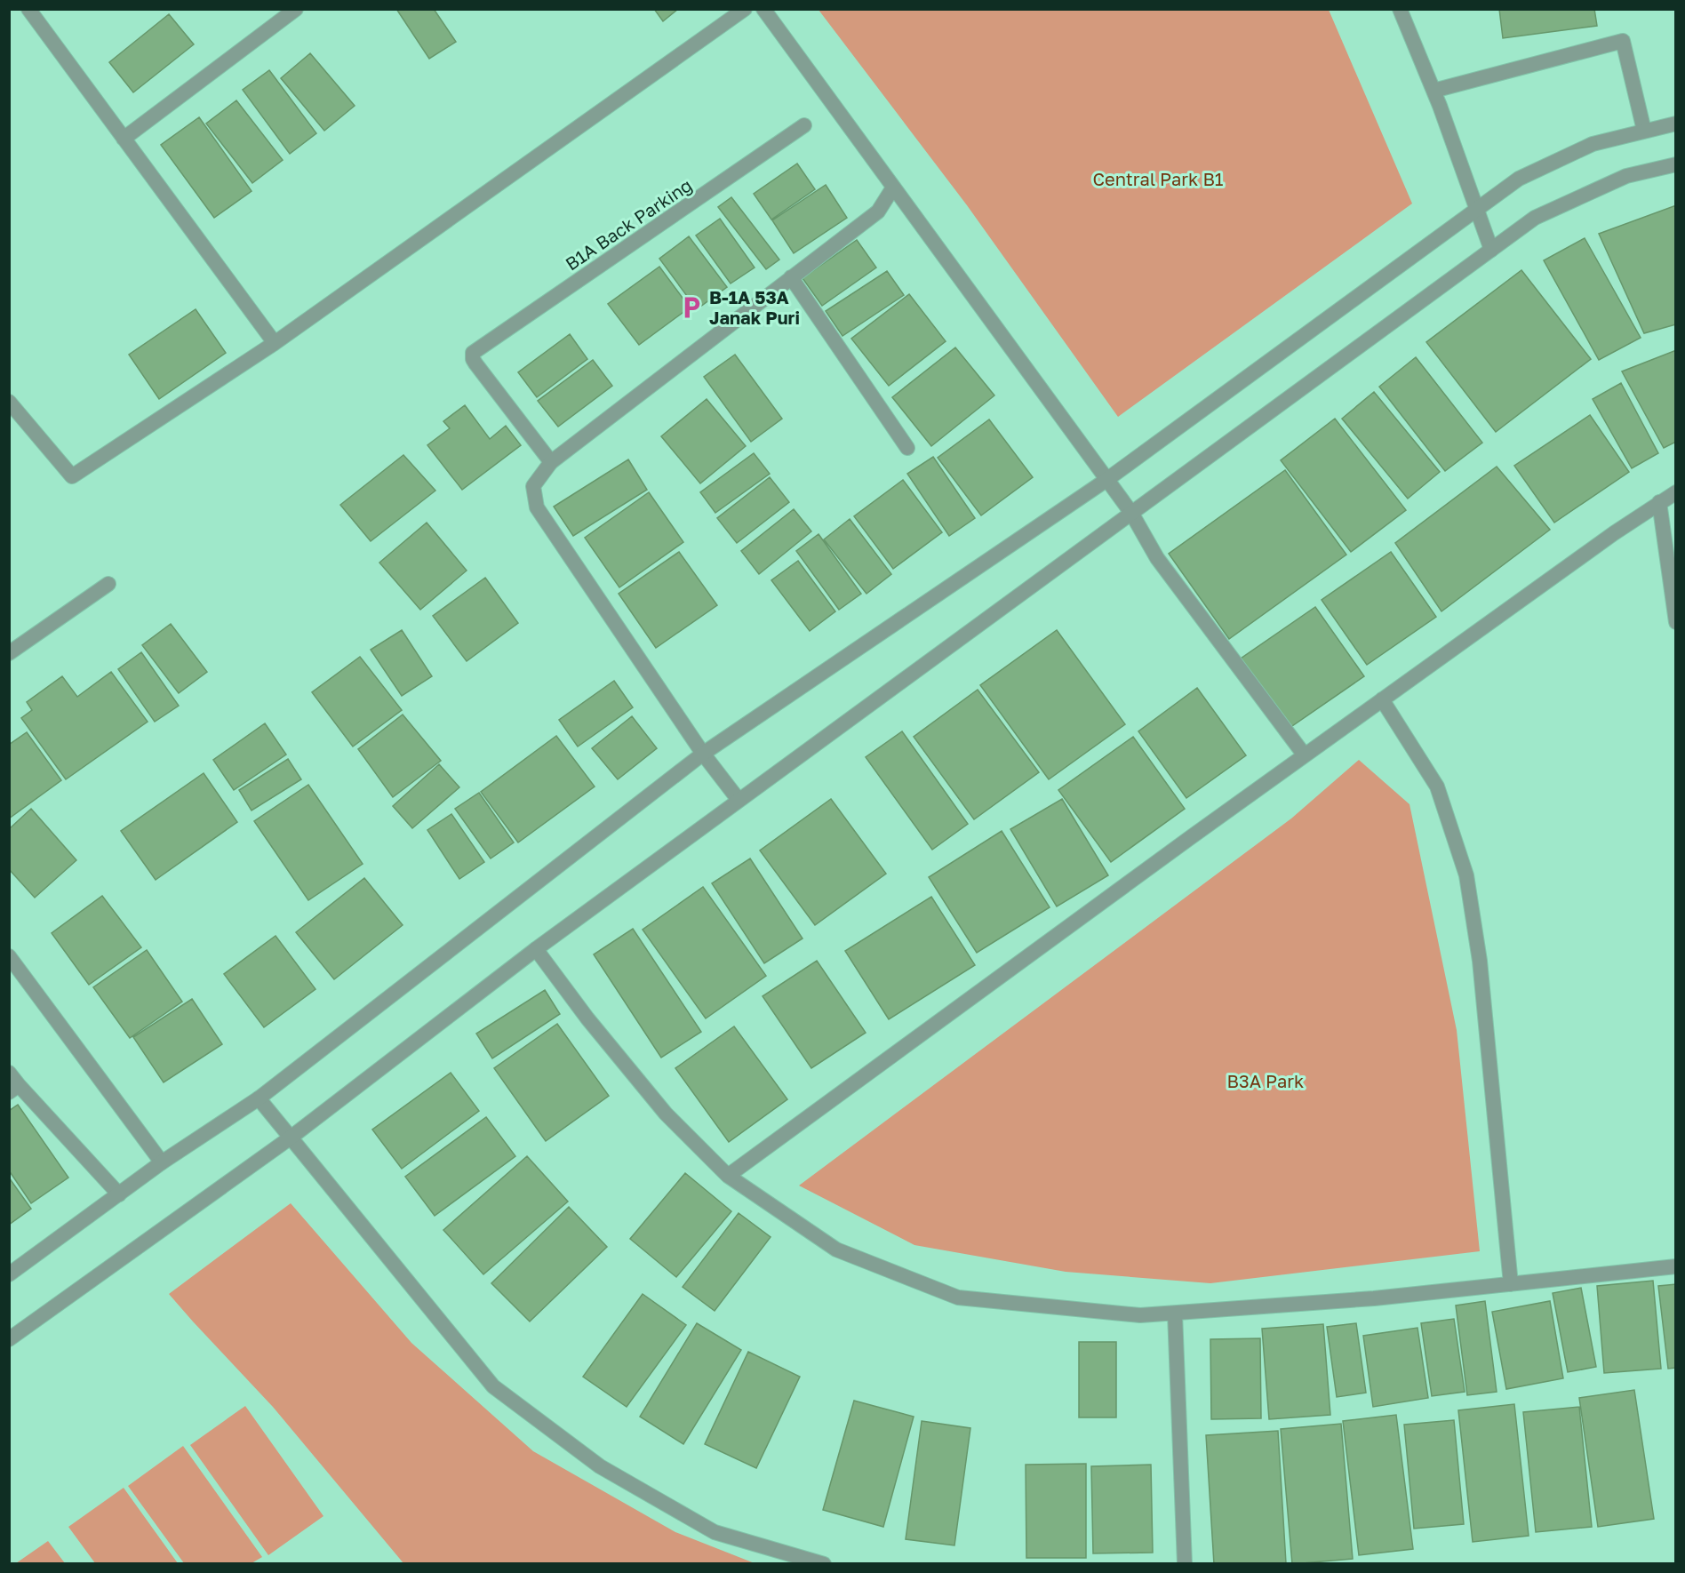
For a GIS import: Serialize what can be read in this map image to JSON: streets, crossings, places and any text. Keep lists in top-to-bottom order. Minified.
{"streets":{"street":["B1A Back Parking"]},"parks":["Central Park B1","B3A Park"],"places":{"parking":["B-1A 53A Janak Puri"]}}
